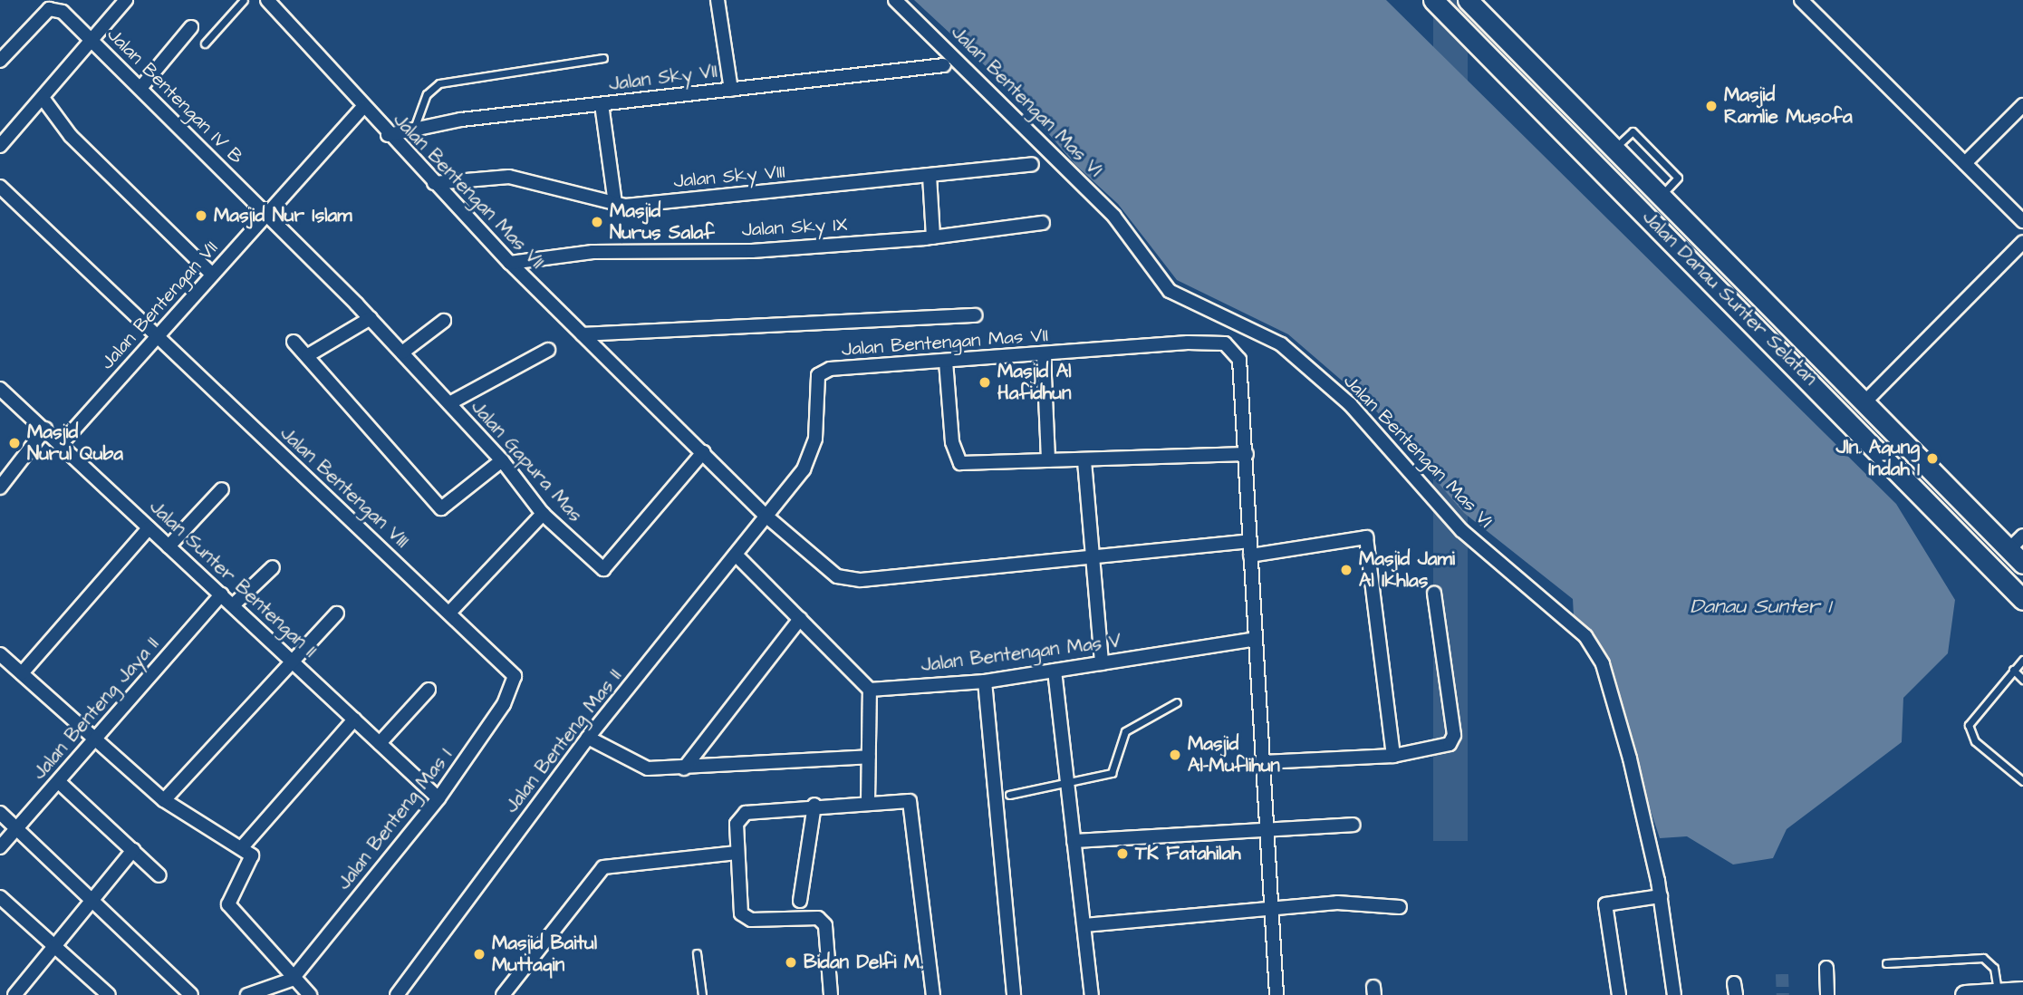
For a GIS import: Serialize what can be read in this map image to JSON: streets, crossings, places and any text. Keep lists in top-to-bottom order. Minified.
{"streets":{"street":["Jalan Sky VII","Jalan Bentengan IV B","Jalan Bentengan Mas VI","Jalan Sky VIII","Jalan Bentengan Mas VII","Jalan Sky IX","Jalan Danau Sunter Selatan","Jalan Bentengan VII","Jalan Gapura Mas","Jalan Bentengan VIII","Jalan Sunter Bentengan II","Jalan Bentengan Mas V","Jalan Benteng Jaya II","Jalan Benteng Mas II","Jalan Benteng Mas I"]},"crossings":[["Jalan Sky VII","Jalan Bentengan Mas VII"],["Jalan Bentengan IV B","Jalan Bentengan VII"],["Jalan Bentengan IV B","Jalan Gapura Mas"],["Jalan Sky VIII","Jalan Bentengan Mas VII"],["Jalan Bentengan Mas VII","Jalan Sky IX"],["Jalan Bentengan Mas VII","Jalan Bentengan VII"],["Jalan Bentengan Mas VII","Jalan Gapura Mas"],["Jalan Bentengan Mas VII","Jalan Benteng Mas II"],["Jalan Bentengan VII","Jalan Gapura Mas"],["Jalan Bentengan VII","Jalan Bentengan VIII"],["Jalan Bentengan VII","Jalan Sunter Bentengan II"],["Jalan Bentengan VIII","Jalan Benteng Mas I"],["Jalan Sunter Bentengan II","Jalan Benteng Jaya II"],["Jalan Sunter Bentengan II","Jalan Benteng Mas I"]],"water":["Danau Sunter 1"],"places":["Masjid Ramlie Musofa","Masjid Nur Islam","Masjid Nurus Salaf","Masjid Al Hafidhun","Masjid Nurul Quba","Jln. Agung Indah 1","Masjid Jami Al Ikhlas","Masjid Al-Muflihun","TK Fatahilah","Masjid Baitul Muttaqin","Bidan Delfi M."]}
